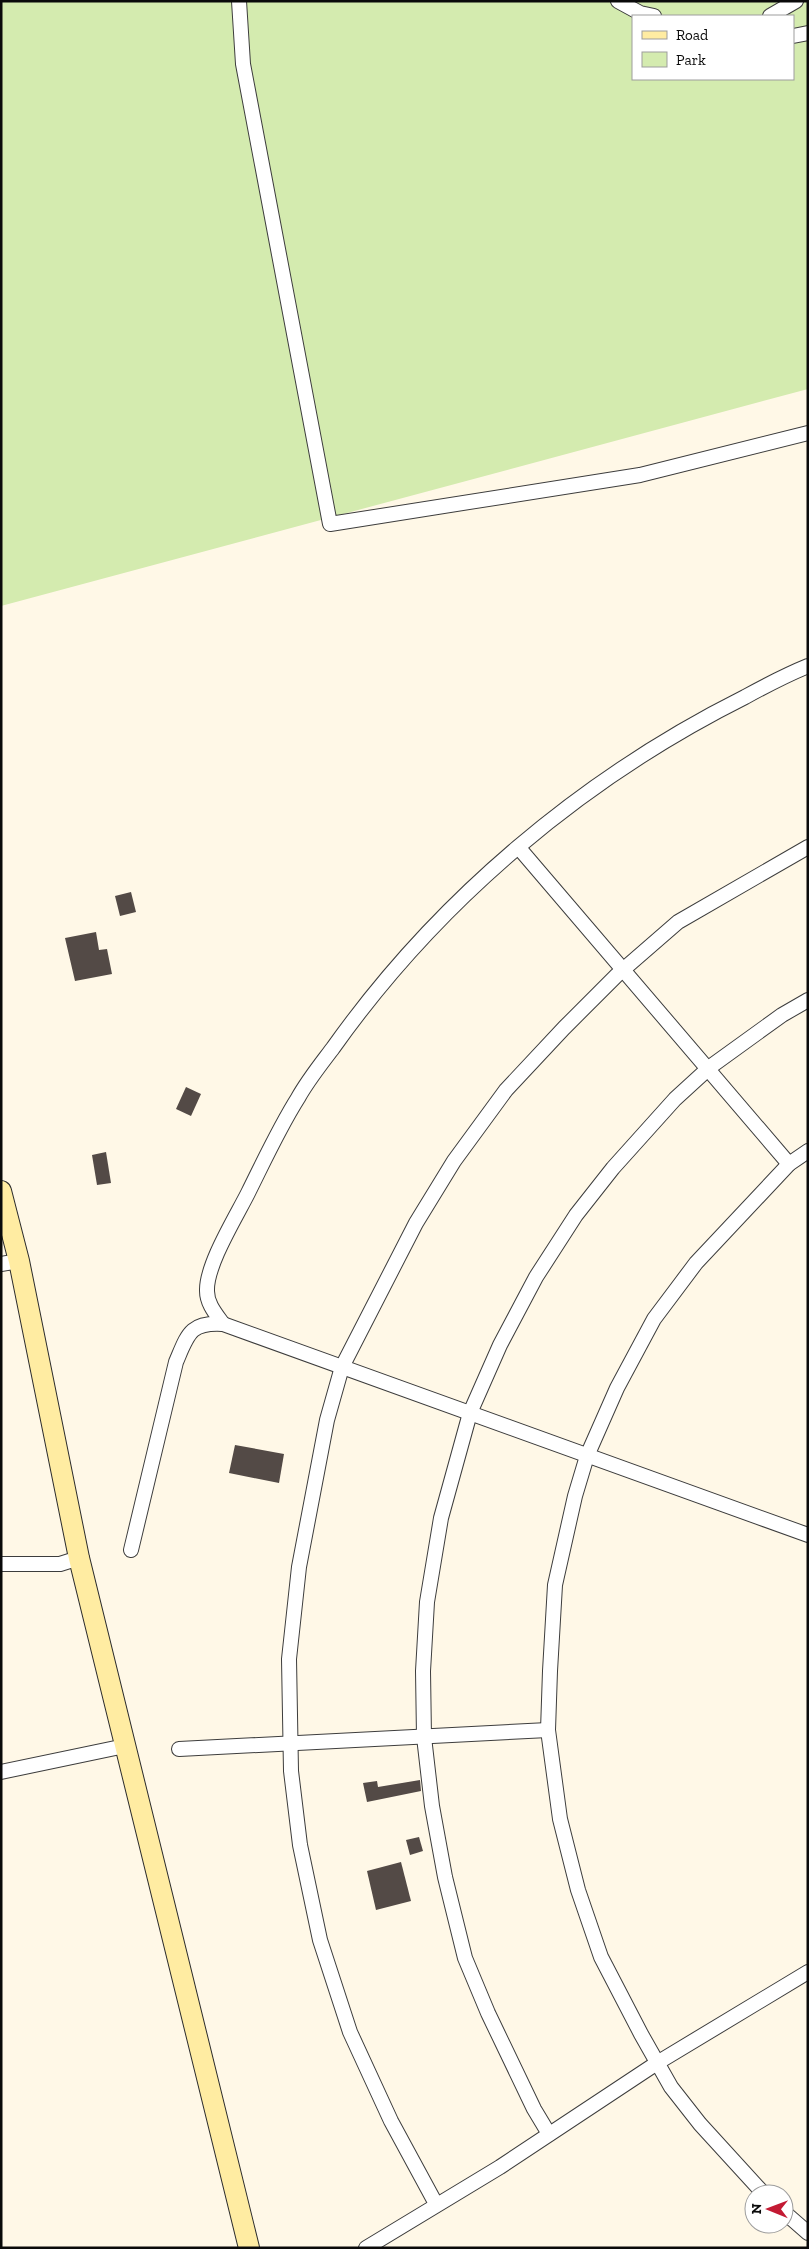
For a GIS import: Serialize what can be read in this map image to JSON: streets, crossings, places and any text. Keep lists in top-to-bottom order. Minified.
{"legend":["Road","Park"],"north":"left"}
